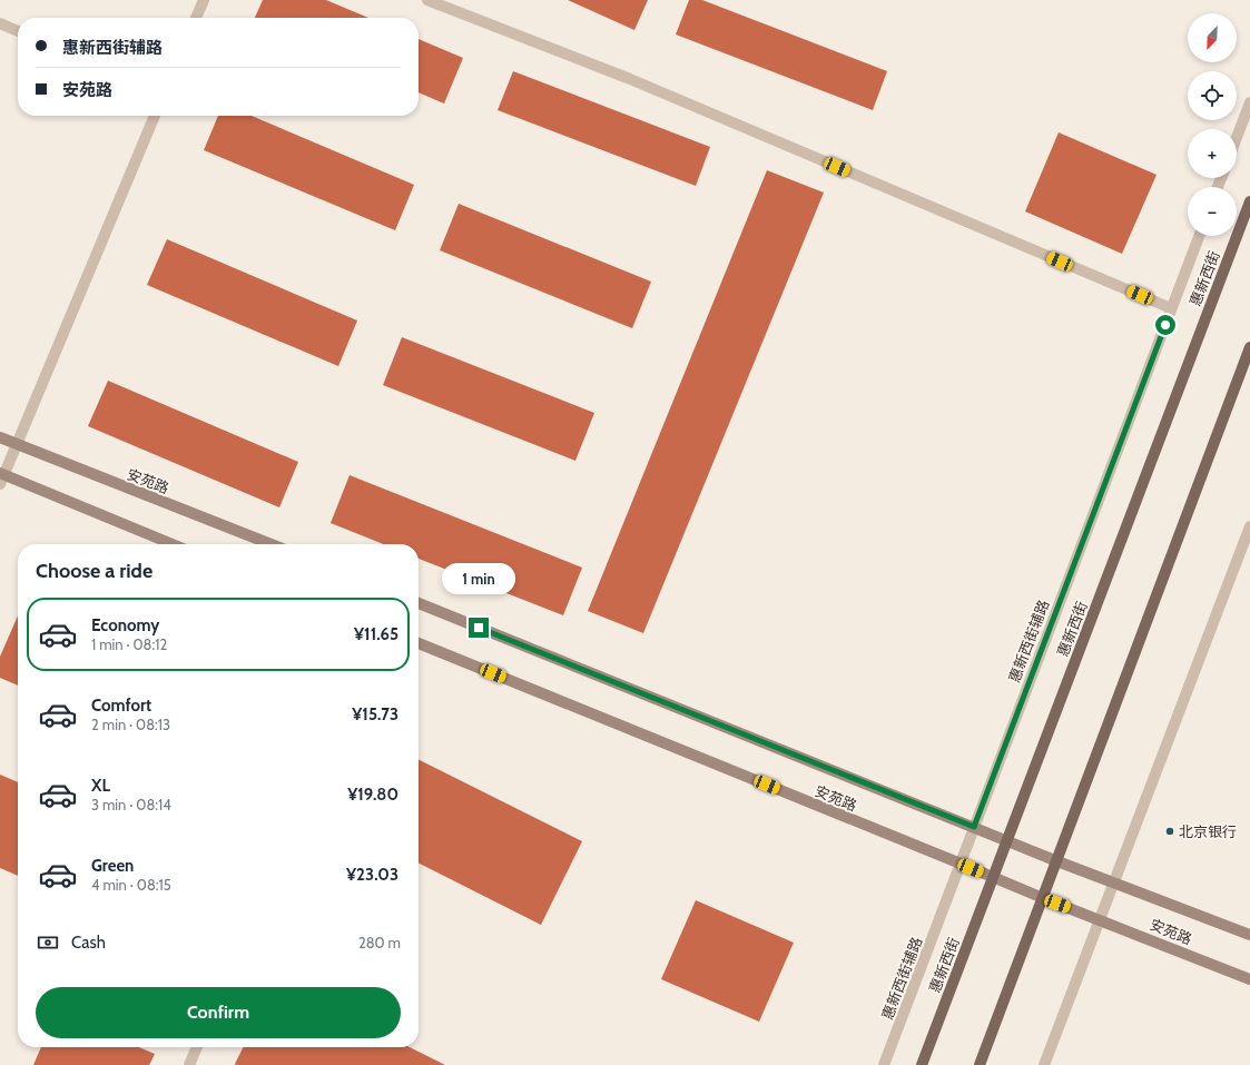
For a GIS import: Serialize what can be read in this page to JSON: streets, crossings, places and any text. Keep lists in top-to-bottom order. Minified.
{"streets":{"main road":["惠新西街","安苑路"],"street":["惠新西街辅路"]},"crossings":[["惠新西街","安苑路"],["安苑路","惠新西街辅路"]],"places":["北京银行"],"north":"bottom left","page":{"map_buttons":["+","−"],"banner":["惠新西街辅路","安苑路"],"heading":"Choose a ride","bubble":"1 min","list":[{"name":"Economy","note":"1 min · 08:12","value":"¥11.65"},{"name":"Comfort","note":"2 min · 08:13","value":"¥15.73"},{"name":"XL","note":"3 min · 08:14","value":"¥19.80"},{"name":"Green","note":"4 min · 08:15","value":"¥23.03"}],"pay":["Cash","280 m"],"buttons":"Confirm"}}
